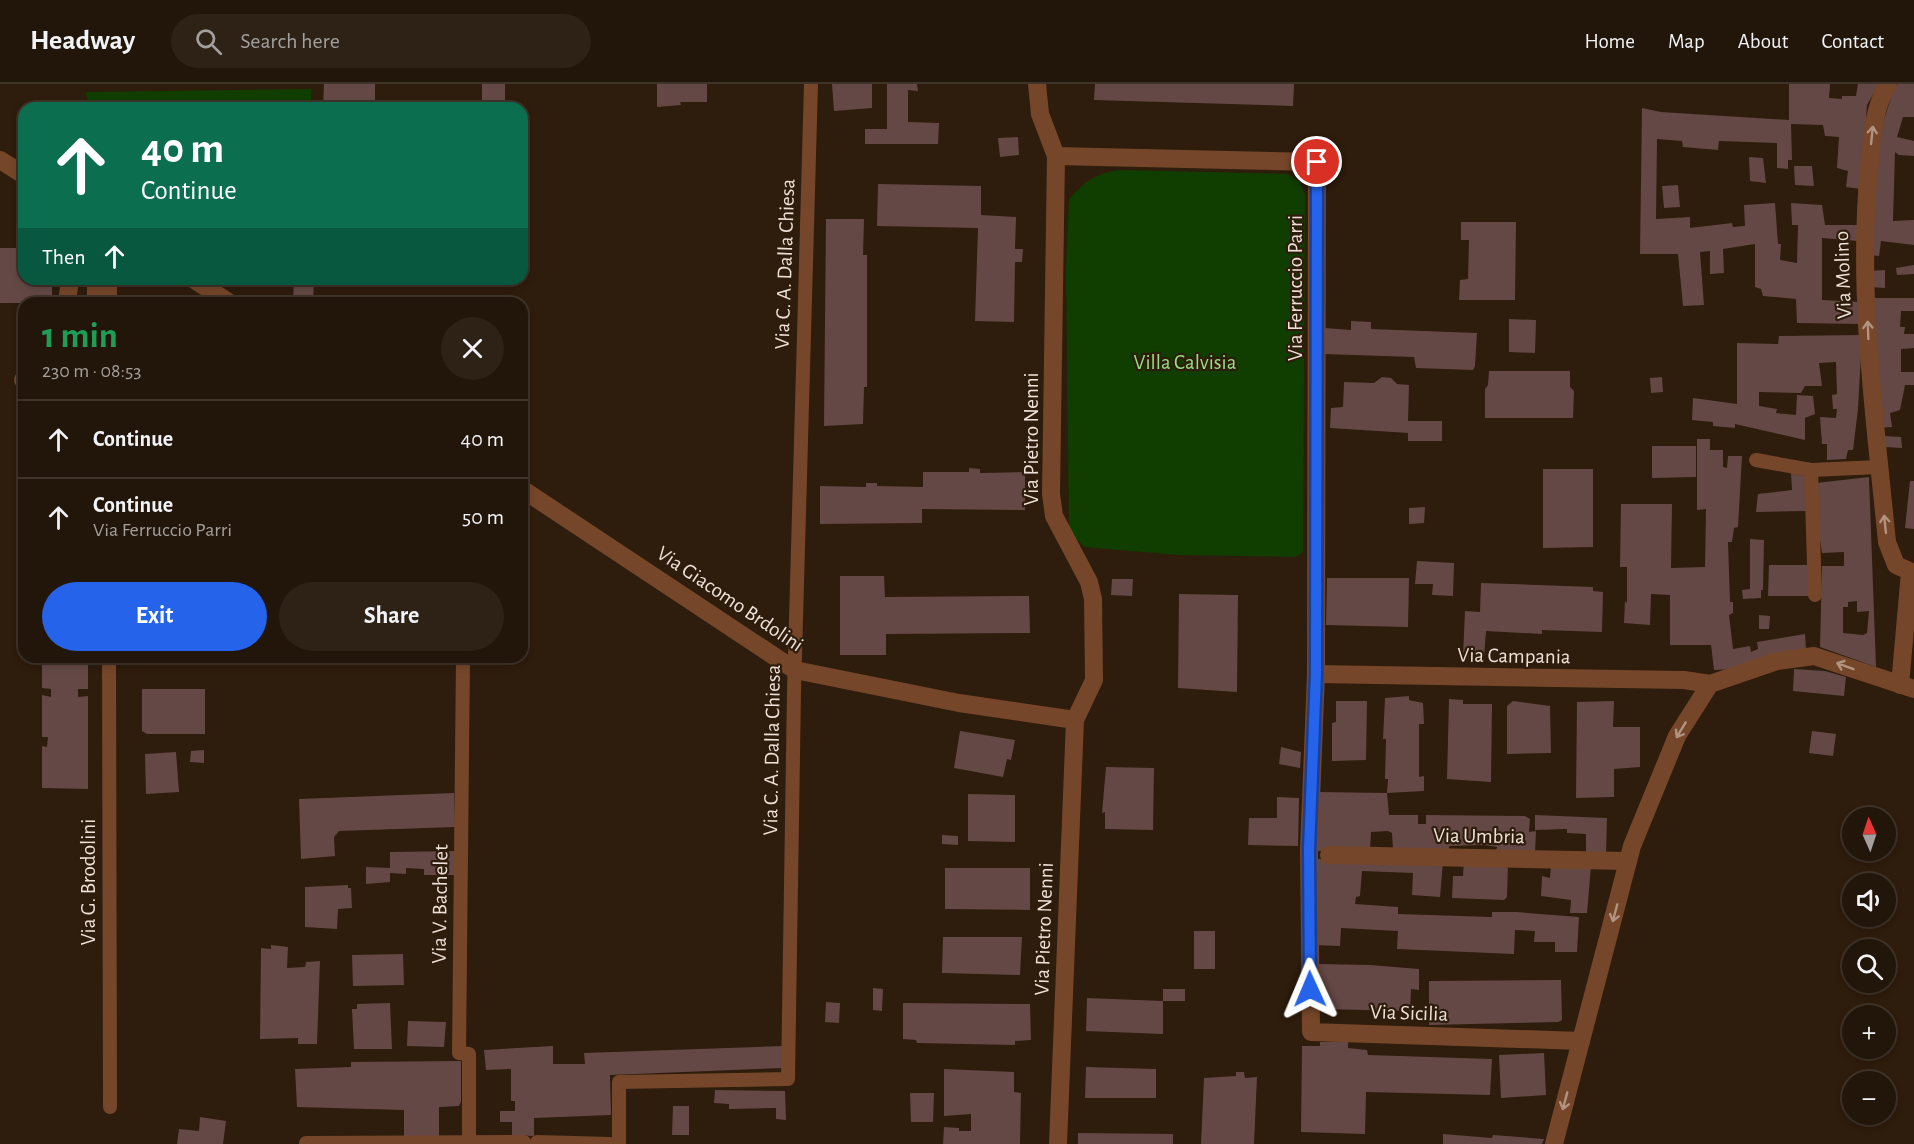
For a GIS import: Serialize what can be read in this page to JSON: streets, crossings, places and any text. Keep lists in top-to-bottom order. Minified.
{"streets":{"street":["Via Molino","Via Ferruccio Parri","Via Pietro Nenni","Via Giacomo Brdolini","Via Campania","Via Umbria","Via Sicilia"],"lane":["Via C. A. Dalla Chiesa","Via G. Brodolini","Via V. Bachelet"]},"crossings":[["Via C. A. Dalla Chiesa","Via Giacomo Brdolini"],["Via Ferruccio Parri","Via Pietro Nenni"],["Via Ferruccio Parri","Via Campania"],["Via Ferruccio Parri","Via Sicilia"],["Via Pietro Nenni","Via Giacomo Brdolini"],["Via Campania","Via Sicilia"]],"one_way":["Via Molino"],"parks":["Villa Calvisia"],"north":"top","page":{"header":"Headway","search":"Search here","nav":["Home","Map","About","Contact"],"turn":["40 m","Continue"],"then":"Then","heading":["1 min","230 m · 08:53"],"list":[{"name":"Continue","value":"40 m"},{"name":"Continue","note":"Via Ferruccio Parri","value":"50 m"}],"buttons":["Exit","Share"],"map_buttons":["+","−"]}}
